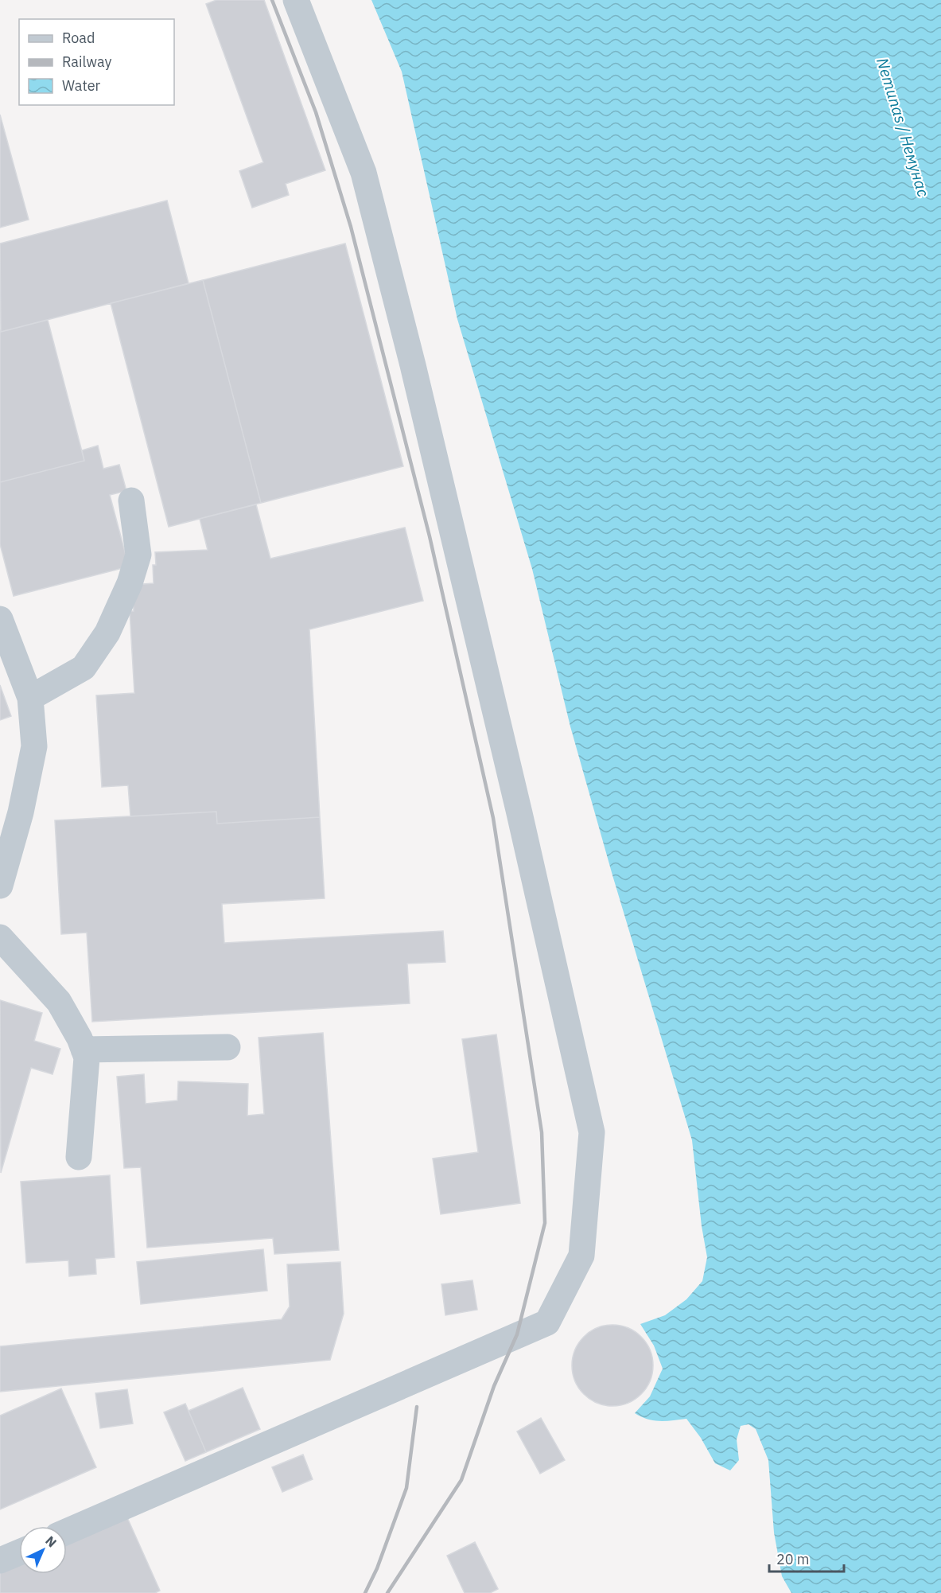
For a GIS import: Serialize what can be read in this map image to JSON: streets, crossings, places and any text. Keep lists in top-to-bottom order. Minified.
{"water":["Nemunas / Немунас"],"legend":["Road","Railway","Water"],"scale_bar":"20 m","north":"top right"}
